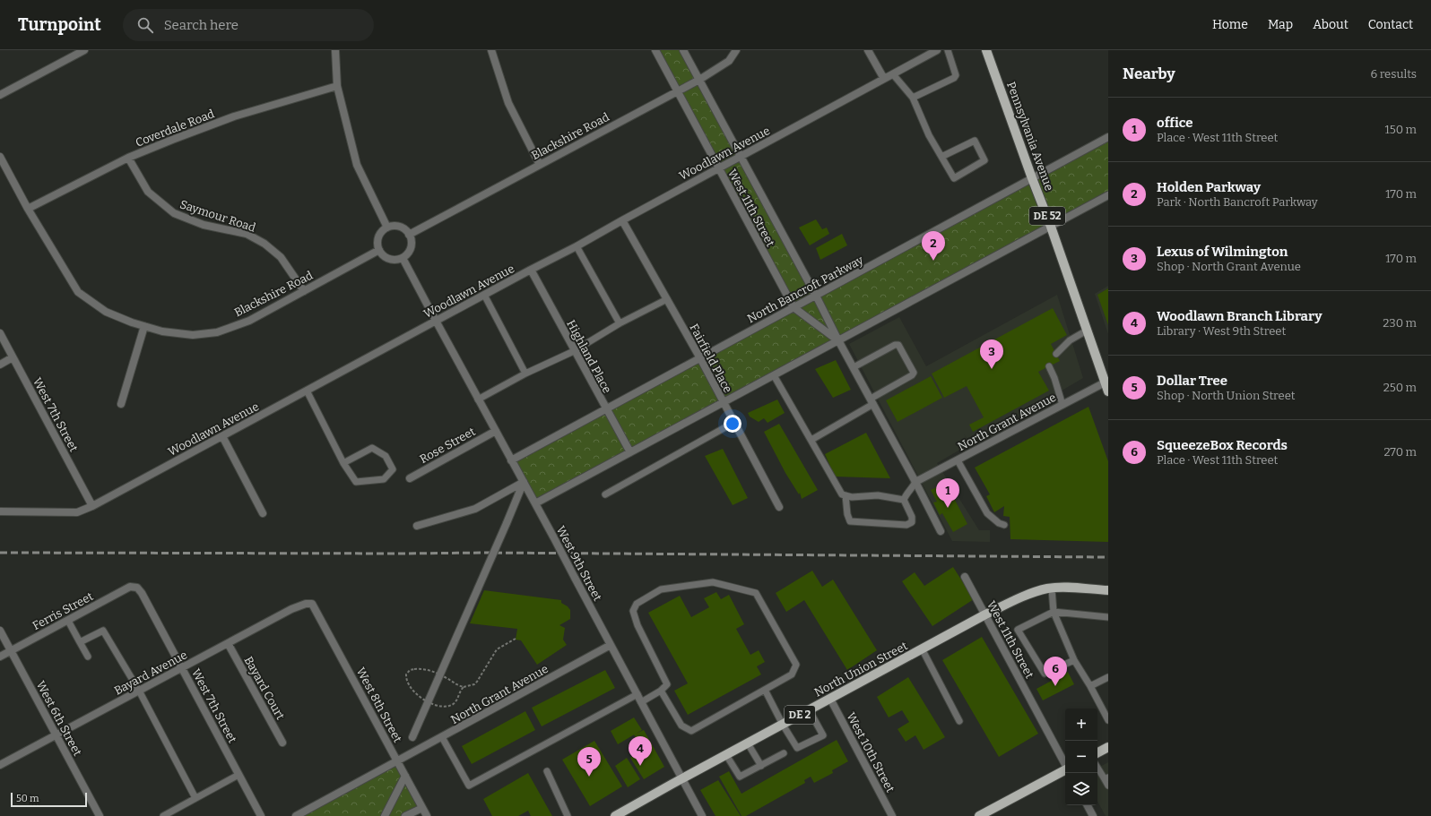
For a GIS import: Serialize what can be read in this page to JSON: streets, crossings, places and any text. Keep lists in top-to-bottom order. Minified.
{"streets":{"main road":["Pennsylvania Avenue","DE 52","North Union Street","DE 2"],"street":["Coverdale Road","Blackshire Road","Woodlawn Avenue","West 11th Street","Saymour Road","North Bancroft Parkway","Highland Place","Fairfield Place","West 7th Street","North Grant Avenue","Rose Street","West 9th Street","Ferris Street","Bayard Avenue","Bayard Court","West 8th Street","West 6th Street","West 10th Street"]},"crossings":[["Coverdale Road","Blackshire Road"],["Coverdale Road","Saymour Road"],["Blackshire Road","West 11th Street"],["Blackshire Road","Saymour Road"],["Blackshire Road","West 9th Street"],["Pennsylvania Avenue","North Bancroft Parkway"],["Pennsylvania Avenue","North Grant Avenue"],["Woodlawn Avenue","West 11th Street"],["Woodlawn Avenue","Highland Place"],["Woodlawn Avenue","Fairfield Place"],["Woodlawn Avenue","West 7th Street"],["Woodlawn Avenue","West 9th Street"],["West 11th Street","North Bancroft Parkway"],["West 11th Street","North Grant Avenue"],["West 11th Street","North Union Street"],["North Bancroft Parkway","Highland Place"],["North Bancroft Parkway","Fairfield Place"],["North Bancroft Parkway","West 9th Street"],["West 7th Street","Ferris Street"],["West 7th Street","Bayard Avenue"],["North Grant Avenue","West 9th Street"],["North Grant Avenue","West 8th Street"],["Rose Street","West 9th Street"],["West 9th Street","North Union Street"],["Ferris Street","West 6th Street"],["North Union Street","West 10th Street"],["Bayard Avenue","Bayard Court"],["Bayard Avenue","West 8th Street"],["Bayard Avenue","West 6th Street"]],"scale_bar":"50 m","page":{"header":"Turnpoint","search":"Search here","nav":["Home","Map","About","Contact"],"heading":["Nearby","6 results"],"list":[{"mark":"1","name":"office","note":"Place · West 11th Street","value":"150 m"},{"mark":"2","name":"Holden Parkway","note":"Park · North Bancroft Parkway","value":"170 m"},{"mark":"3","name":"Lexus of Wilmington","note":"Shop · North Grant Avenue","value":"170 m"},{"mark":"4","name":"Woodlawn Branch Library","note":"Library · West 9th Street","value":"230 m"},{"mark":"5","name":"Dollar Tree","note":"Shop · North Union Street","value":"250 m"},{"mark":"6","name":"SqueezeBox Records","note":"Place · West 11th Street","value":"270 m"}],"pins":["2","3","1","6","4","5"],"map_buttons":["+","−"],"scale":"50 m"}}
